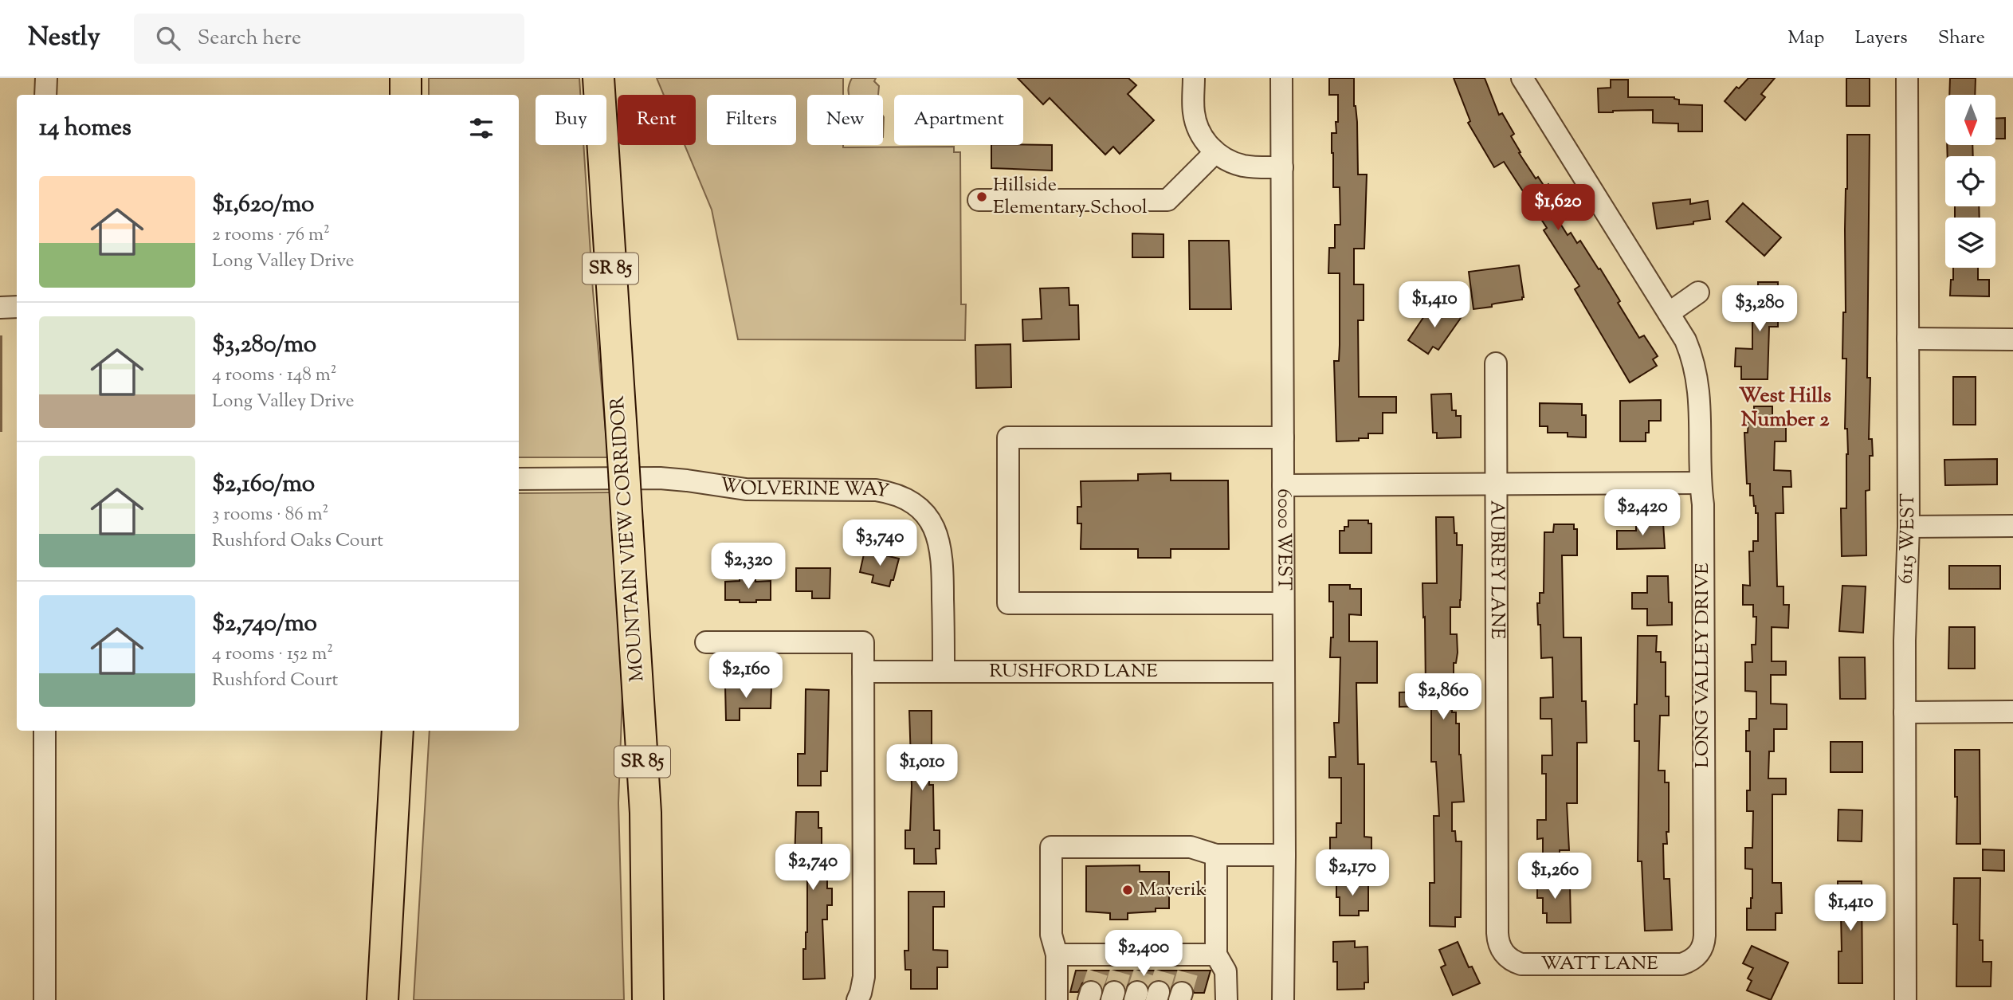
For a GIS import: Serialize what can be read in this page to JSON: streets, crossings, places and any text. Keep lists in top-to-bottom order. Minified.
{"streets":{"highway":["SR 85","MOUNTAIN VIEW CORRIDOR"],"street":["WOLVERINE WAY","6000 WEST","6115 WEST","AUBREY LANE","LONG VALLEY DRIVE","RUSHFORD LANE","WATT LANE"]},"crossings":[["WOLVERINE WAY","RUSHFORD LANE"],["6000 WEST","RUSHFORD LANE"],["AUBREY LANE","WATT LANE"],["LONG VALLEY DRIVE","WATT LANE"]],"districts":["West Hills Number 2"],"places":["Hillside Elementary School","Maverik"],"north":"bottom","page":{"header":"Nestly","search":"Search here","nav":["Map","Layers","Share"],"chip":["Buy","Rent","Filters","New","Apartment"],"heading":"14 homes","list":[{"name":"$1,620/mo","note":"2 rooms · 76 m² · Long Valley Drive"},{"name":"$3,280/mo","note":"4 rooms · 148 m² · Long Valley Drive"},{"name":"$2,160/mo","note":"3 rooms · 86 m² · Rushford Oaks Court"},{"name":"$2,740/mo","note":"4 rooms · 152 m² · Rushford Court"}],"price":["$1,620","$1,410","$3,280","$2,420","$3,740","$2,320","$2,160","$2,860","$1,010","$2,740","$2,170","$1,260","$1,410","$2,400"]}}
